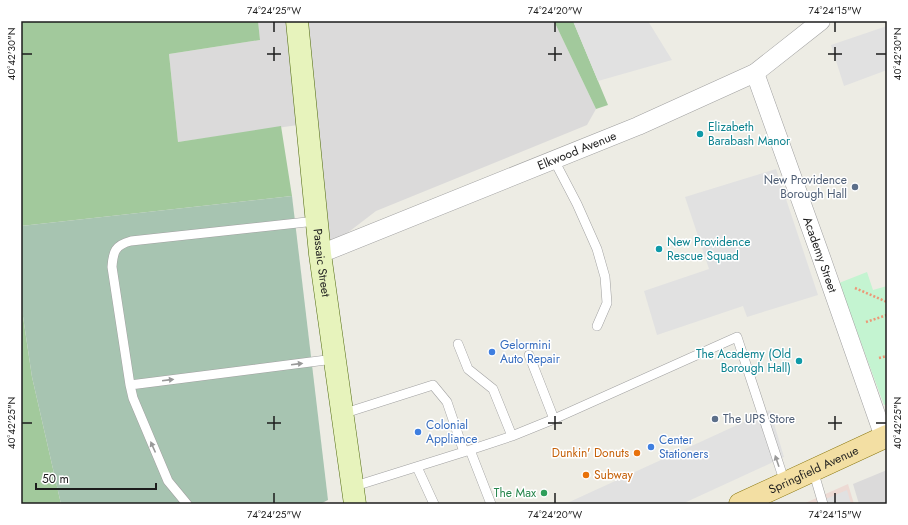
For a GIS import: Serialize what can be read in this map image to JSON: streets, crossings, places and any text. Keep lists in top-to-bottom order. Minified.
{"streets":{"main road":["Passaic Street","Springfield Avenue"],"street":["Elkwood Avenue","Academy Street"]},"crossings":[["Elkwood Avenue","Academy Street"],["Elkwood Avenue","Passaic Street"],["Academy Street","Springfield Avenue"]],"places":["Elizabeth Barabash Manor","New Providence Borough Hall","New Providence Rescue Squad","Gelormini Auto Repair","The Academy (Old Borough Hall)","The UPS Store","Colonial Appliance","Center Stationers","Dunkin' Donuts","Subway","The Max"],"scale_bar":"50 m","coordinates":["74°24'25\"W","74°24'20\"W","74°24'15\"W","40°42'30\"N","40°42'25\"N"]}
